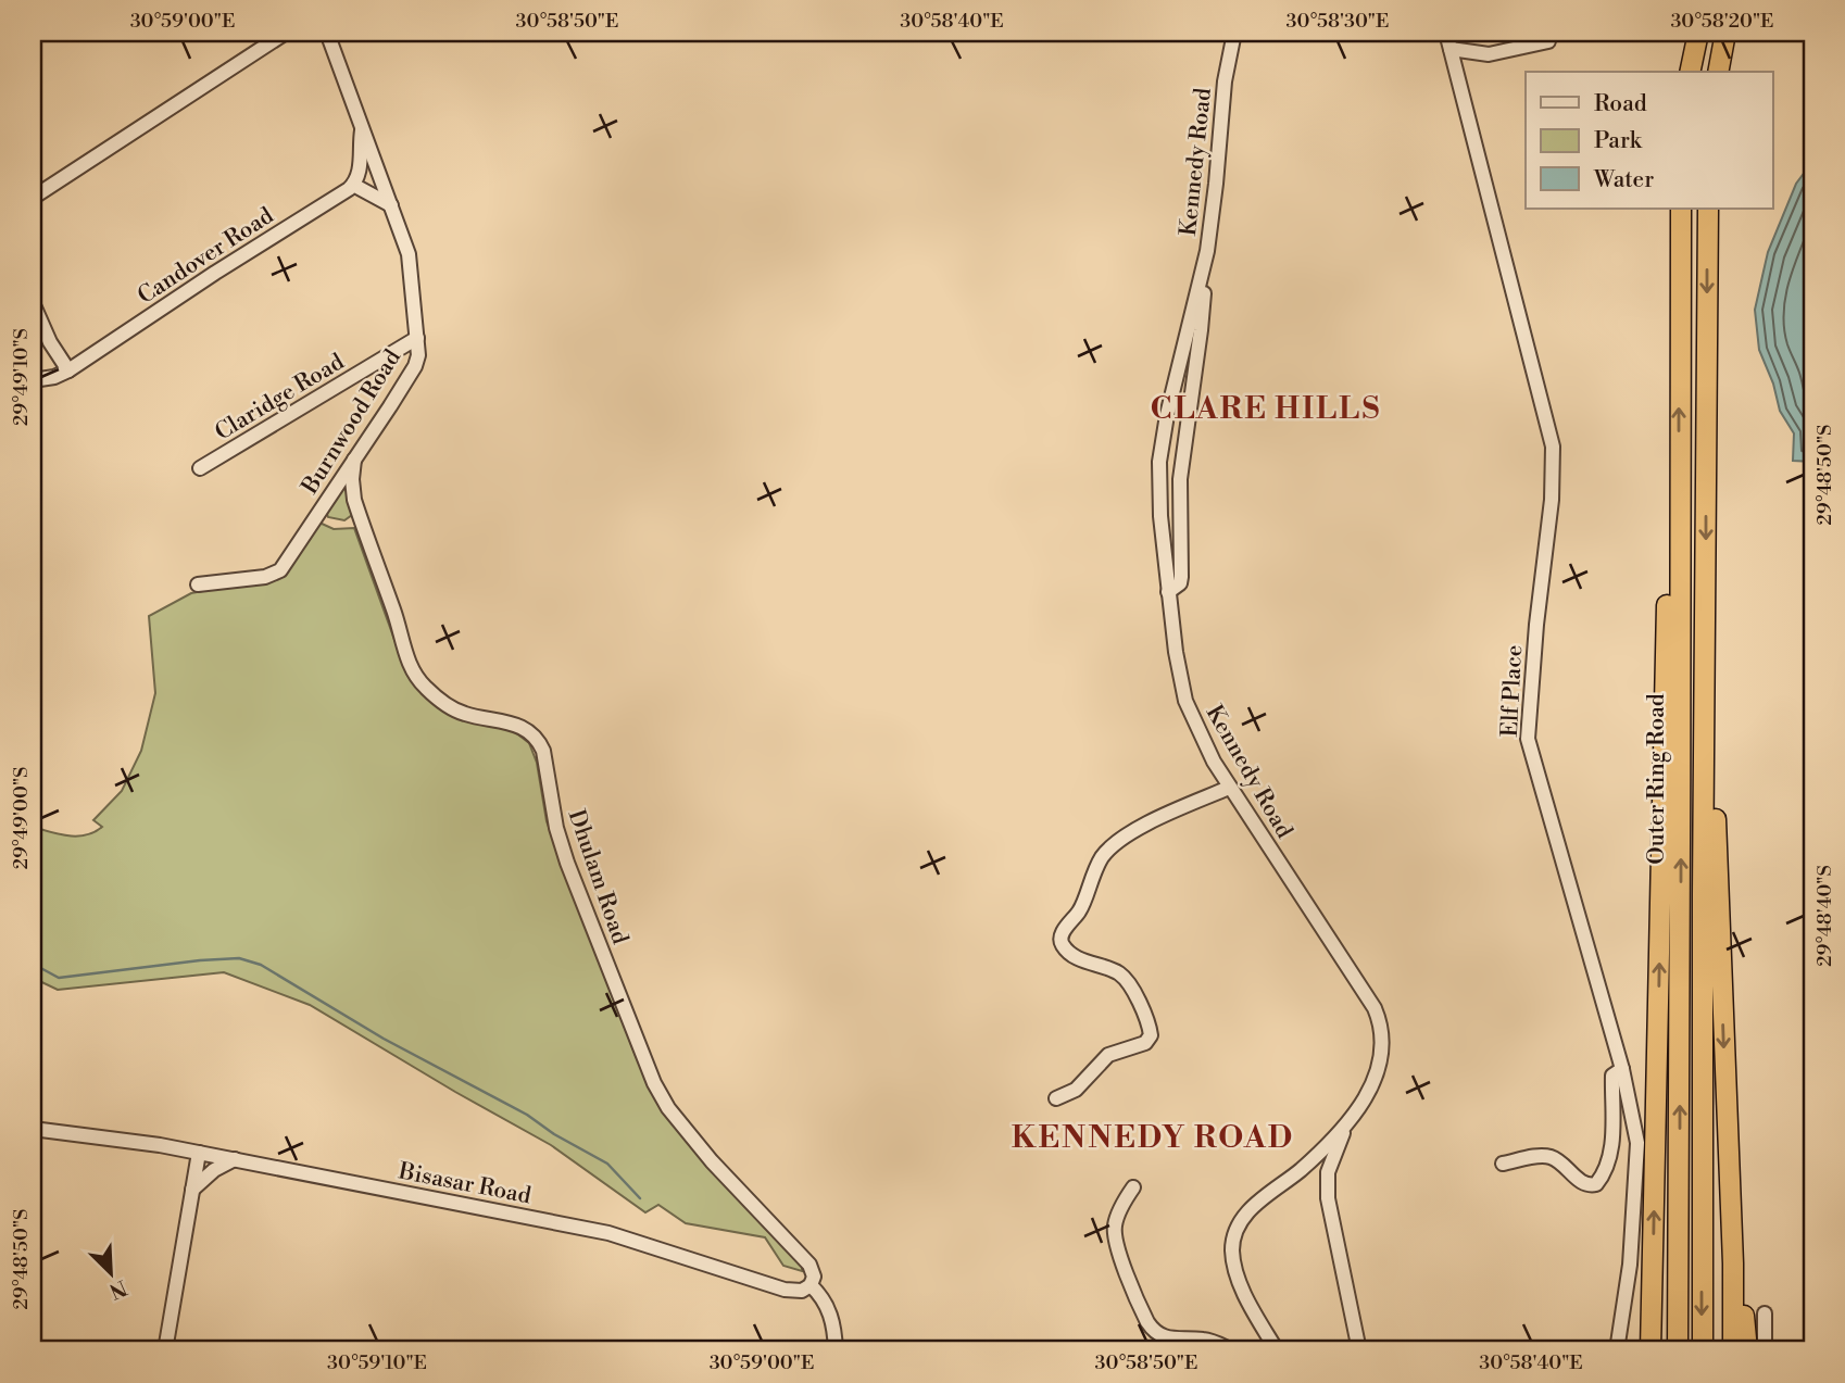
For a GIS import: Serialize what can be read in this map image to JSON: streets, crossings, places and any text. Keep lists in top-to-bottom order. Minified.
{"streets":{"highway":["Outer Ring Road"],"street":["Kennedy Road","Candover Road","Claridge Road","Burnwood Road","Elf Place","Dhulam Road","Bisasar Road"]},"crossings":[["Claridge Road","Burnwood Road"],["Burnwood Road","Dhulam Road"],["Dhulam Road","Bisasar Road"]],"districts":["CLARE HILLS","KENNEDY ROAD"],"legend":["Road","Park","Water"],"north":"bottom right","coordinates":["30°59'00\"E","30°58'50\"E","30°58'40\"E","30°58'30\"E","30°58'20\"E","29°49'10\"S","29°48'50\"S","29°49'00\"S","29°48'40\"S","30°59'10\"E"]}
